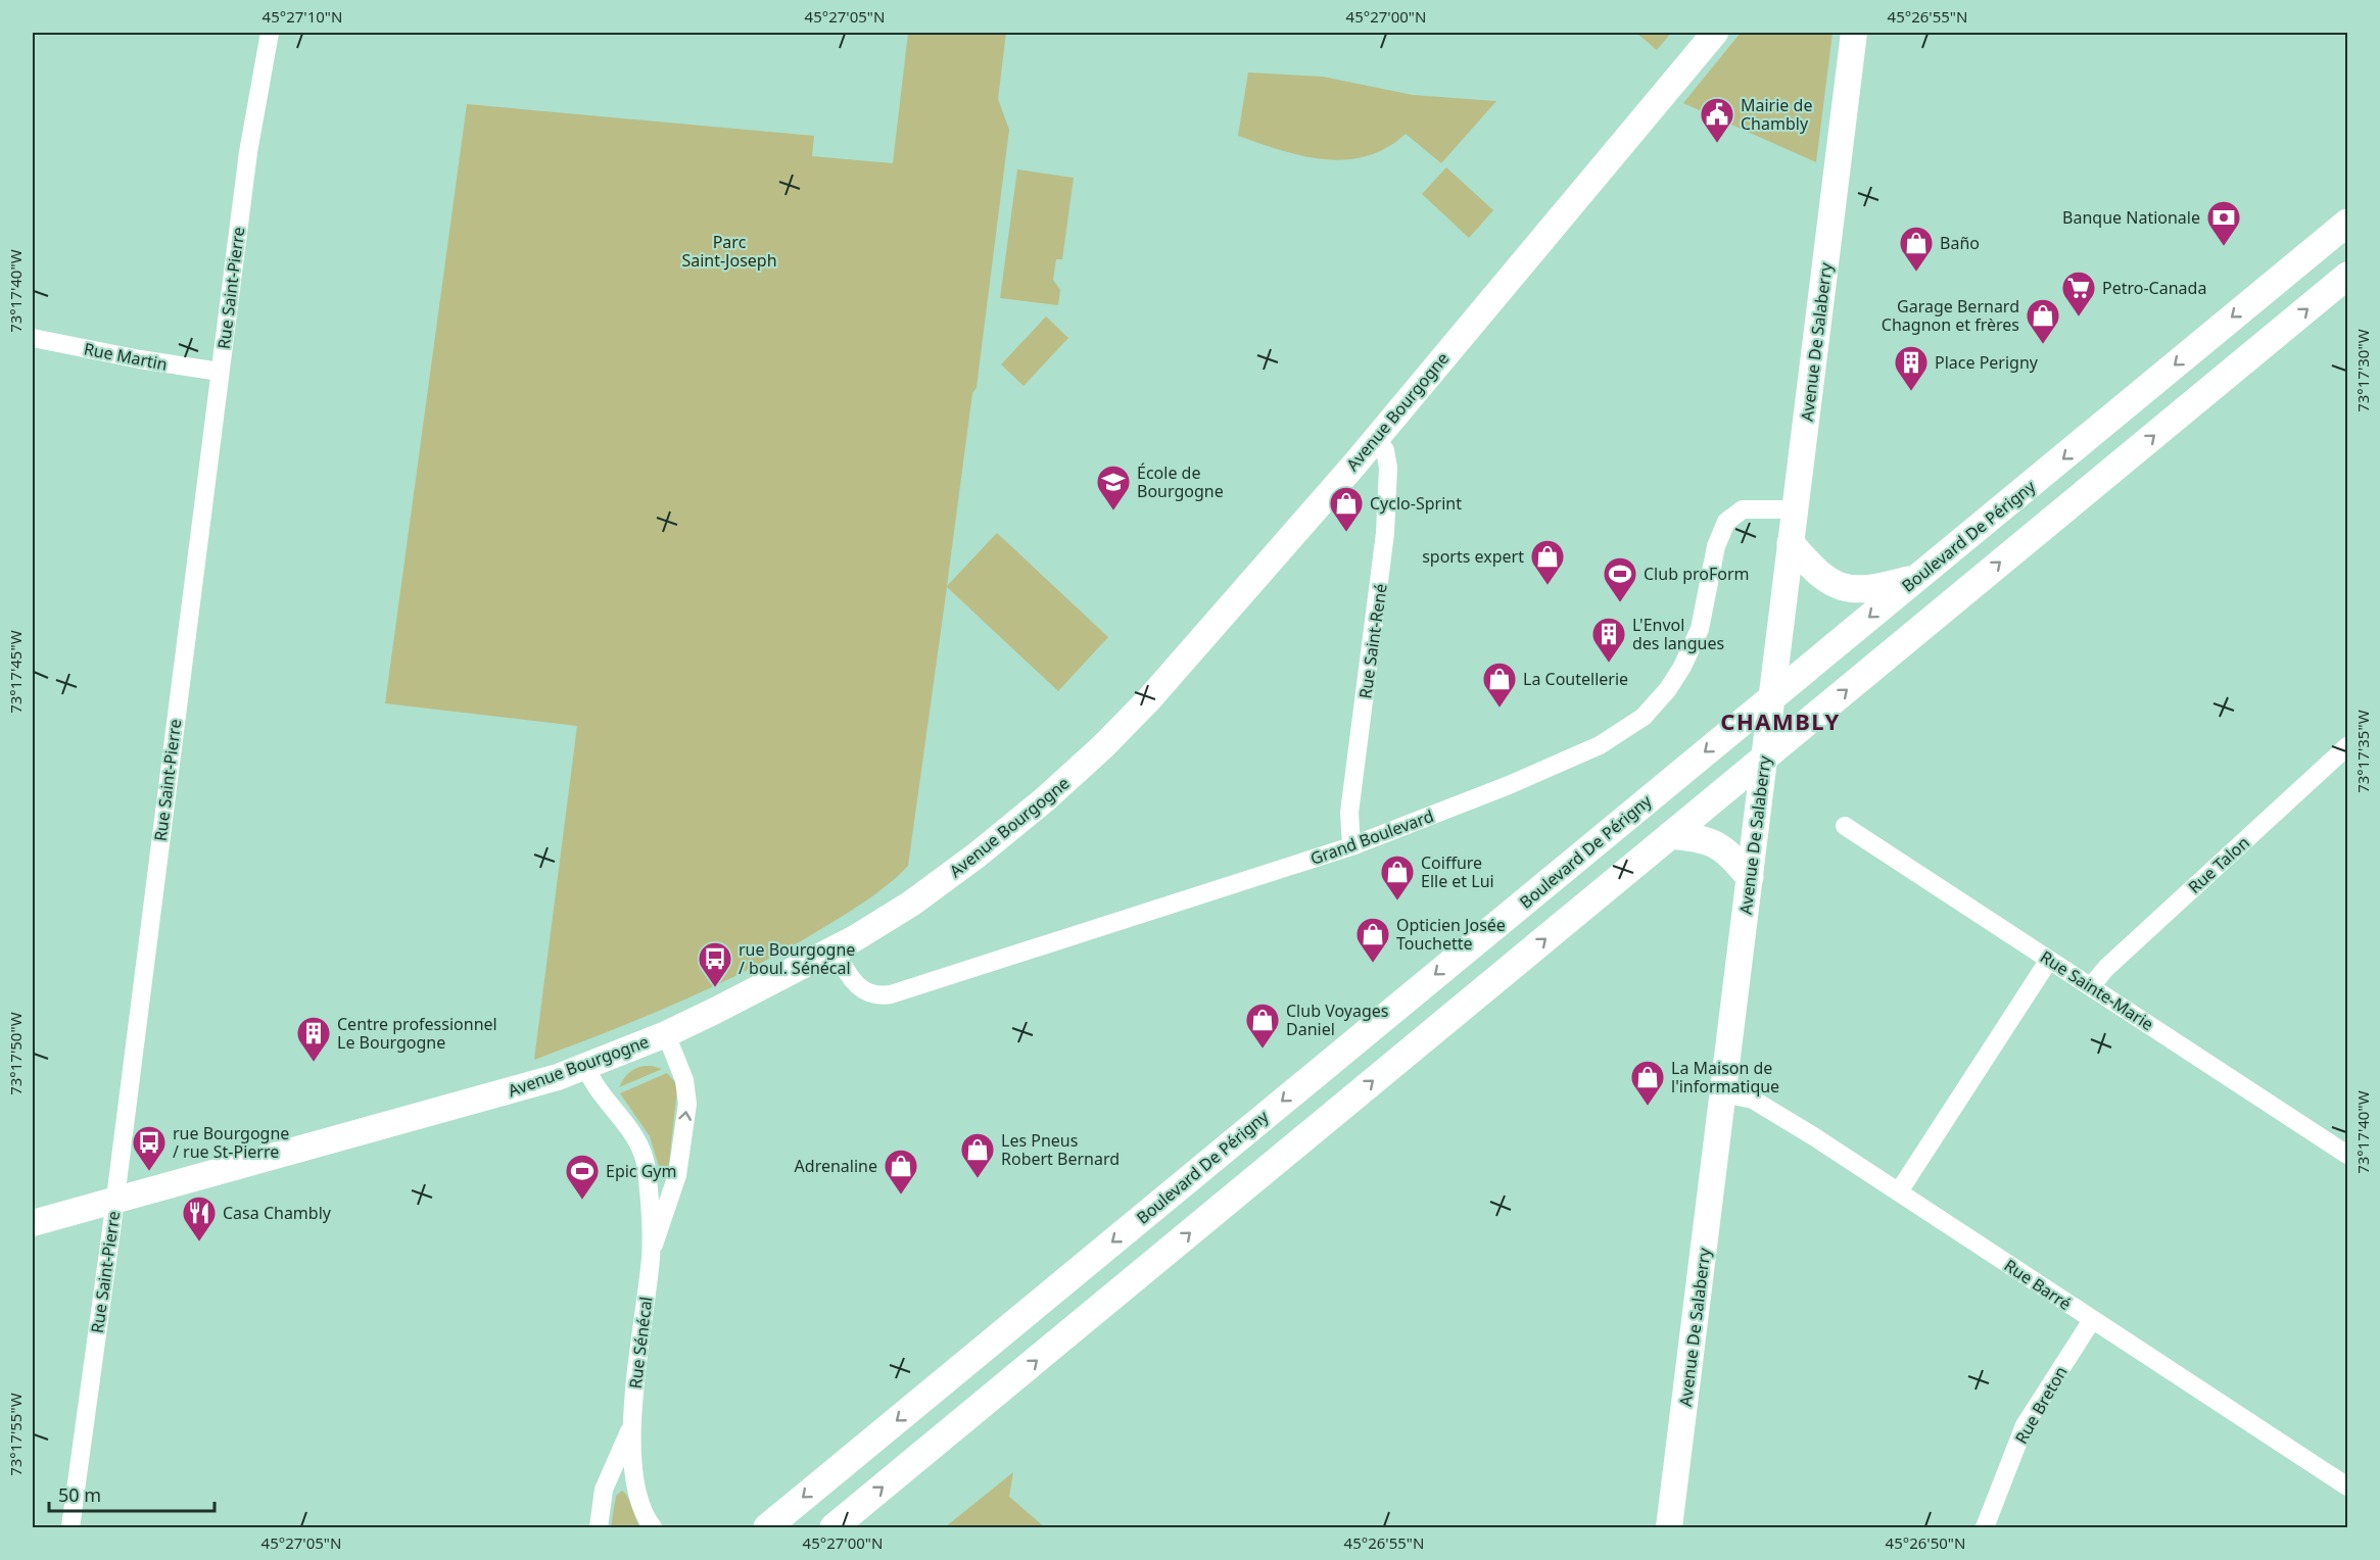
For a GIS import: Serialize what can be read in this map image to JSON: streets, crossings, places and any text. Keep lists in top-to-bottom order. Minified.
{"streets":{"main road":["Boulevard De Périgny"],"street":["Rue Saint-Pierre","Avenue De Salaberry","Rue Martin","Avenue Bourgogne","Rue Saint-René","Grand Boulevard","Rue Talon","Rue Sainte-Marie","Rue Barré","Rue Sénécal","Rue Breton"]},"crossings":[["Rue Saint-Pierre","Rue Martin"],["Rue Saint-Pierre","Avenue Bourgogne"],["Avenue De Salaberry","Boulevard De Périgny"],["Avenue De Salaberry","Grand Boulevard"],["Avenue De Salaberry","Rue Barré"],["Avenue Bourgogne","Rue Saint-René"],["Avenue Bourgogne","Grand Boulevard"],["Avenue Bourgogne","Rue Sénécal"],["Rue Saint-René","Grand Boulevard"],["Rue Talon","Rue Sainte-Marie"],["Rue Barré","Rue Breton"]],"districts":["CHAMBLY"],"parks":["Parc Saint-Joseph"],"places":{"public building":["Mairie de Chambly"],"bank":["Banque Nationale"],"shop":["Baño","Garage Bernard Chagnon et frères","Cyclo-Sprint","sports expert","La Coutellerie","Coiffure Elle et Lui","Opticien Josée Touchette","Club Voyages Daniel","La Maison de l'informatique","Les Pneus Robert Bernard","Adrenaline"],"supermarket":["Petro-Canada"],"building":["Place Perigny","L'Envol des langues","Centre professionnel Le Bourgogne"],"school or university":["École de Bourgogne"],"sports":["Club proForm","Epic Gym"],"bus stop":["rue Bourgogne / boul. Sénécal","rue Bourgogne / rue St-Pierre"],"restaurant":["Casa Chambly"]},"scale_bar":"50 m","coordinates":["45°27'10\"N","45°27'05\"N","45°27'00\"N","45°26'55\"N","73°17'40\"W","73°17'30\"W","73°17'45\"W","73°17'35\"W","73°17'50\"W","73°17'55\"W","45°26'50\"N"]}
